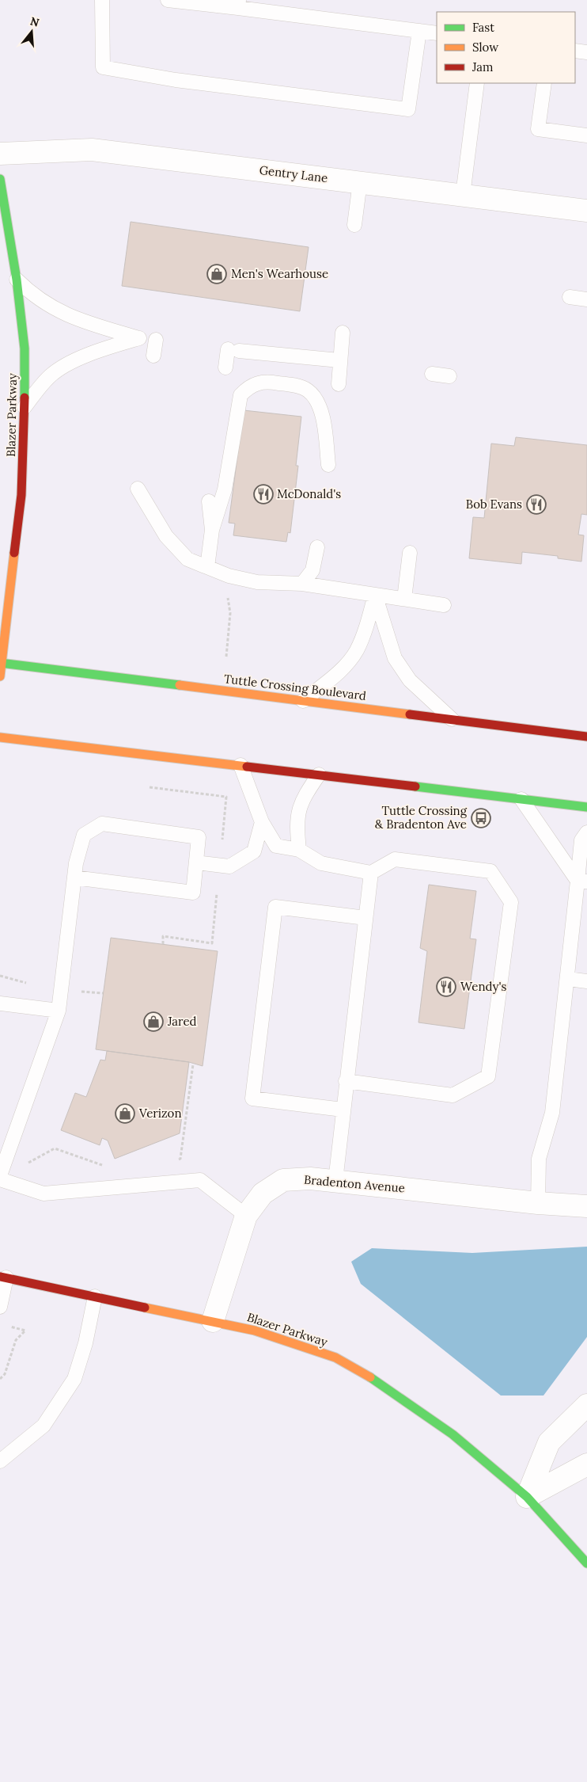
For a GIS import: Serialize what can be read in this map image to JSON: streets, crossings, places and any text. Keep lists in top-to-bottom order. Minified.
{"streets":{"main road":["Blazer Parkway","Tuttle Crossing Boulevard"],"street":["Gentry Lane","Bradenton Avenue"]},"crossings":[["Blazer Parkway","Tuttle Crossing Boulevard"],["Blazer Parkway","Bradenton Avenue"]],"places":{"shop":["Men's Wearhouse","Jared","Verizon"],"restaurant":["McDonald's","Bob Evans","Wendy's"],"bus stop":["Tuttle Crossing & Bradenton Ave"]},"legend":["Fast","Slow","Jam"],"north":"top"}
